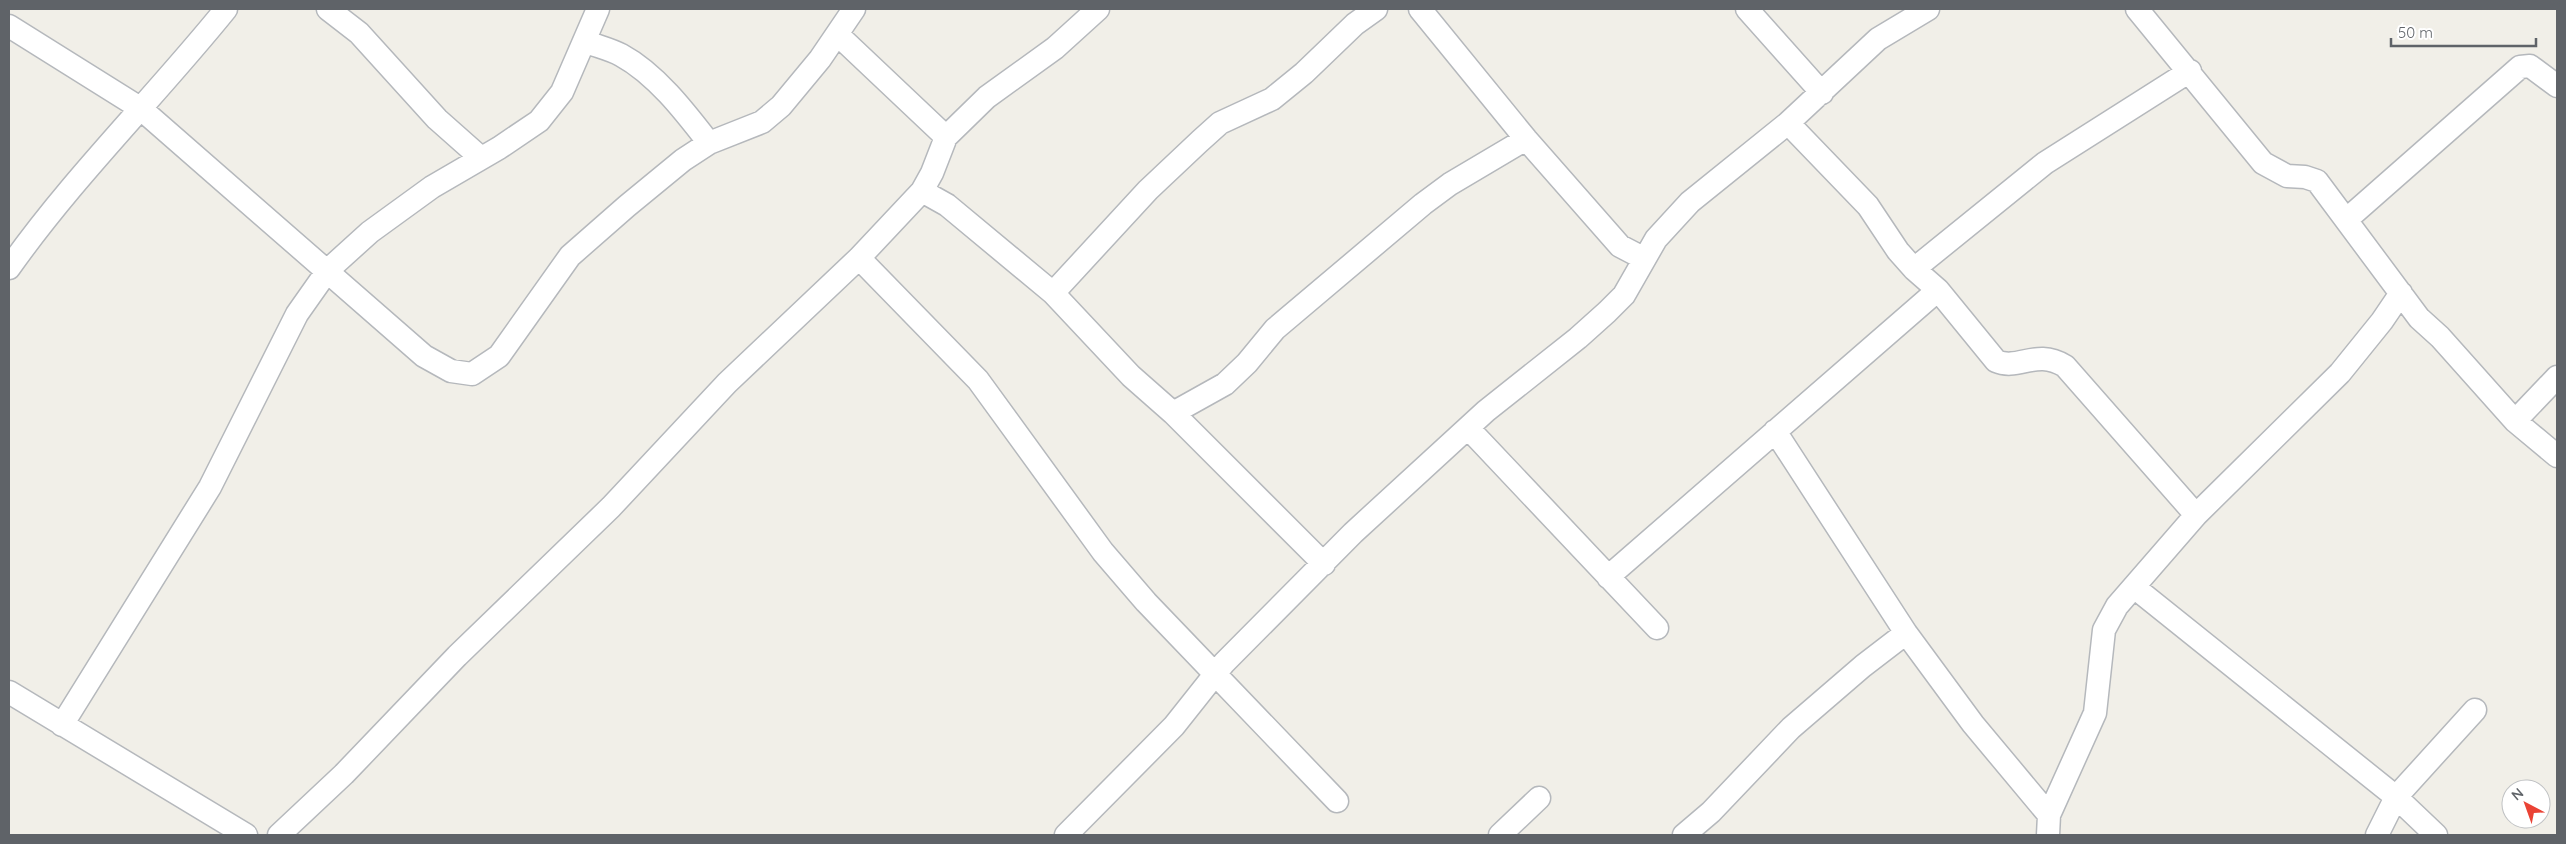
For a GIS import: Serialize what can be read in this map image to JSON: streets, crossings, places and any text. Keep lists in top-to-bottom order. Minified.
{"scale_bar":"50 m","north":"top left"}
